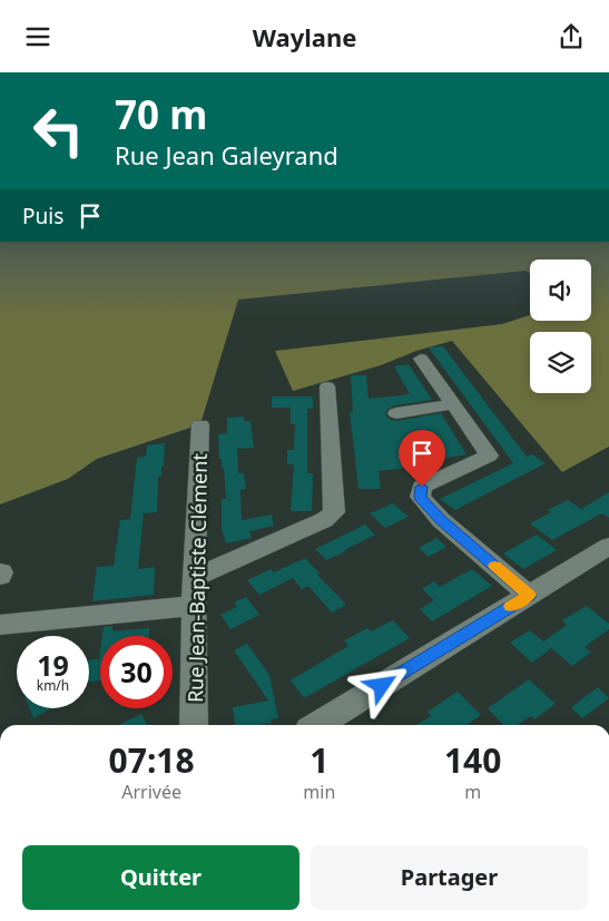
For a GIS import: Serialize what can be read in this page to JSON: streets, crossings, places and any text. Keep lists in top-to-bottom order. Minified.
{"streets":{"street":["Rue Jean-Baptiste Clément"]},"page":{"header":"Waylane","turn":["70 m","Rue Jean Galeyrand"],"then":"Puis","speed":"19 km/h","limit":"30","eta":["07:18","Arrivée","1","min","140","m"],"buttons":["Quitter","Partager"]}}
